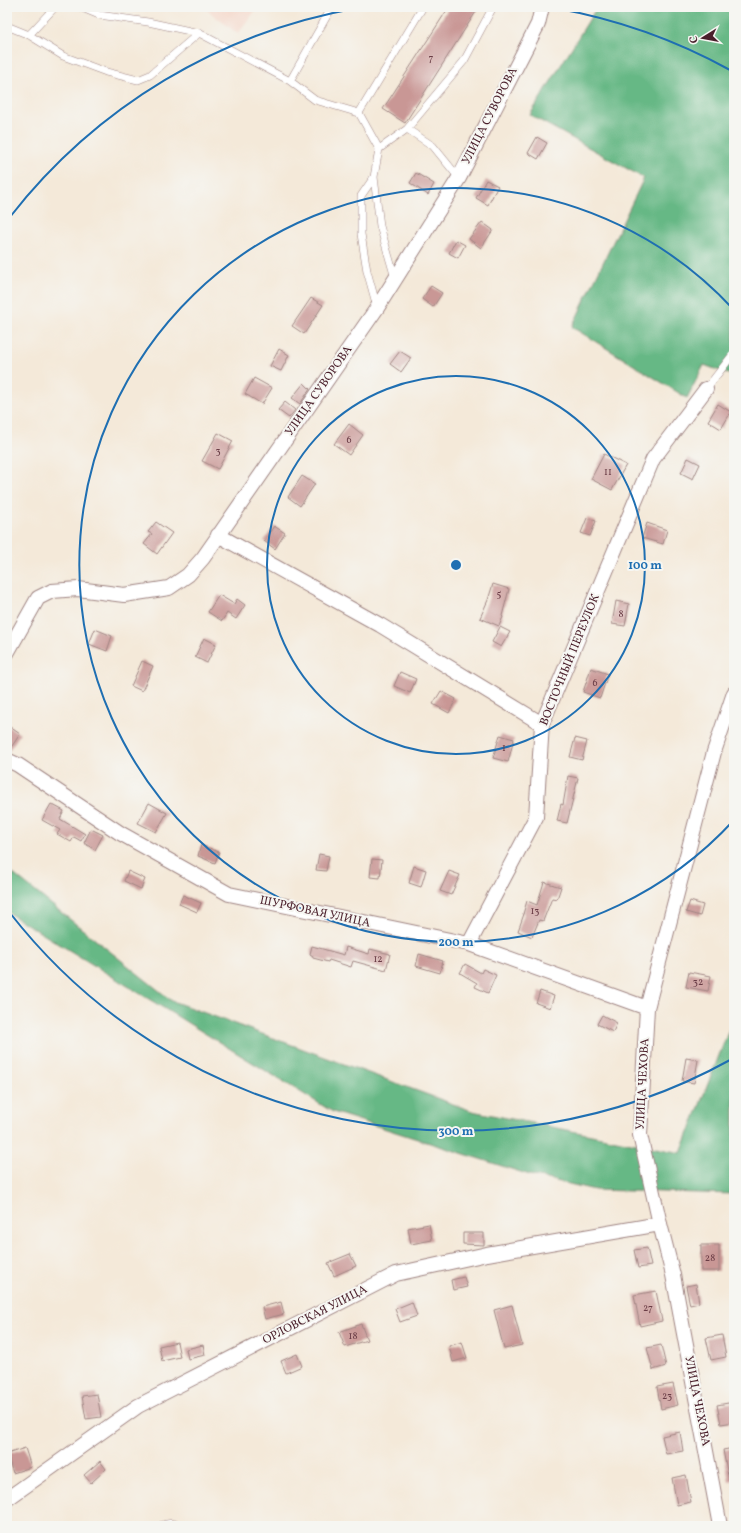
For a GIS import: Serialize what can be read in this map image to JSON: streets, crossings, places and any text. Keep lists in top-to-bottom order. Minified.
{"streets":{"street":["УЛИЦА СУВОРОВА","ВОСТОЧНЫЙ ПЕРЕУЛОК","ШУРФОВАЯ УЛИЦА","УЛИЦА ЧЕХОВА","ОРЛОВСКАЯ УЛИЦА"]},"crossings":[["ВОСТОЧНЫЙ ПЕРЕУЛОК","ШУРФОВАЯ УЛИЦА"],["ШУРФОВАЯ УЛИЦА","УЛИЦА ЧЕХОВА"],["УЛИЦА ЧЕХОВА","ОРЛОВСКАЯ УЛИЦА"]],"house_numbers":["7","6","3","11","5","8","6","1","13","12","32","28","27","18","23"],"north":"left","rings":["100 m","200 m","300 m"]}
